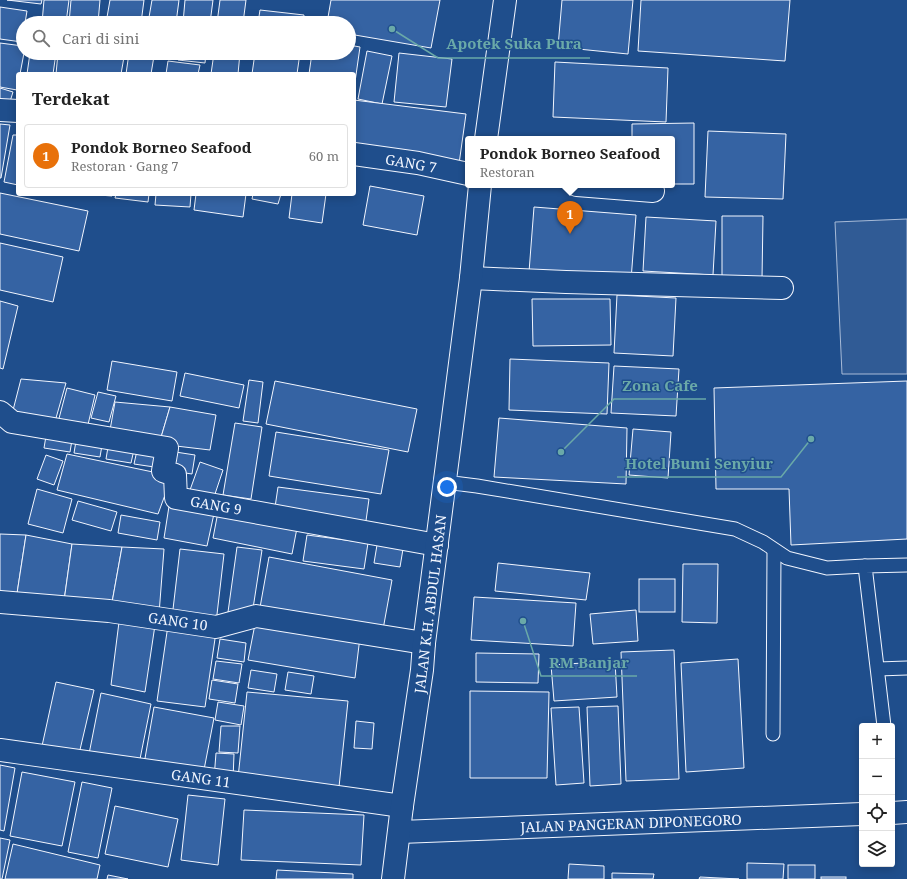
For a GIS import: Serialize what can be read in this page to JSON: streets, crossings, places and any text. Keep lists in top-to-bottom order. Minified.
{"streets":{"street":["GANG 7","GANG 9","JALAN K.H. ABDUL HASAN","GANG 10","GANG 11","JALAN PANGERAN DIPONEGORO"]},"crossings":[["GANG 9","JALAN K.H. ABDUL HASAN"],["JALAN K.H. ABDUL HASAN","GANG 10"],["JALAN K.H. ABDUL HASAN","GANG 11"],["JALAN K.H. ABDUL HASAN","JALAN PANGERAN DIPONEGORO"]],"places":["Apotek Suka Pura","Hotel Bumi Senyiur","Zona Cafe","RM Banjar"],"page":{"search":"Cari di sini","heading":"Terdekat","list":[{"mark":"1","name":"Pondok Borneo Seafood","note":"Restoran · Gang 7","value":"60 m"}],"popup":["Pondok Borneo Seafood","Restoran"],"pins":"1","map_buttons":["+","−"]}}
